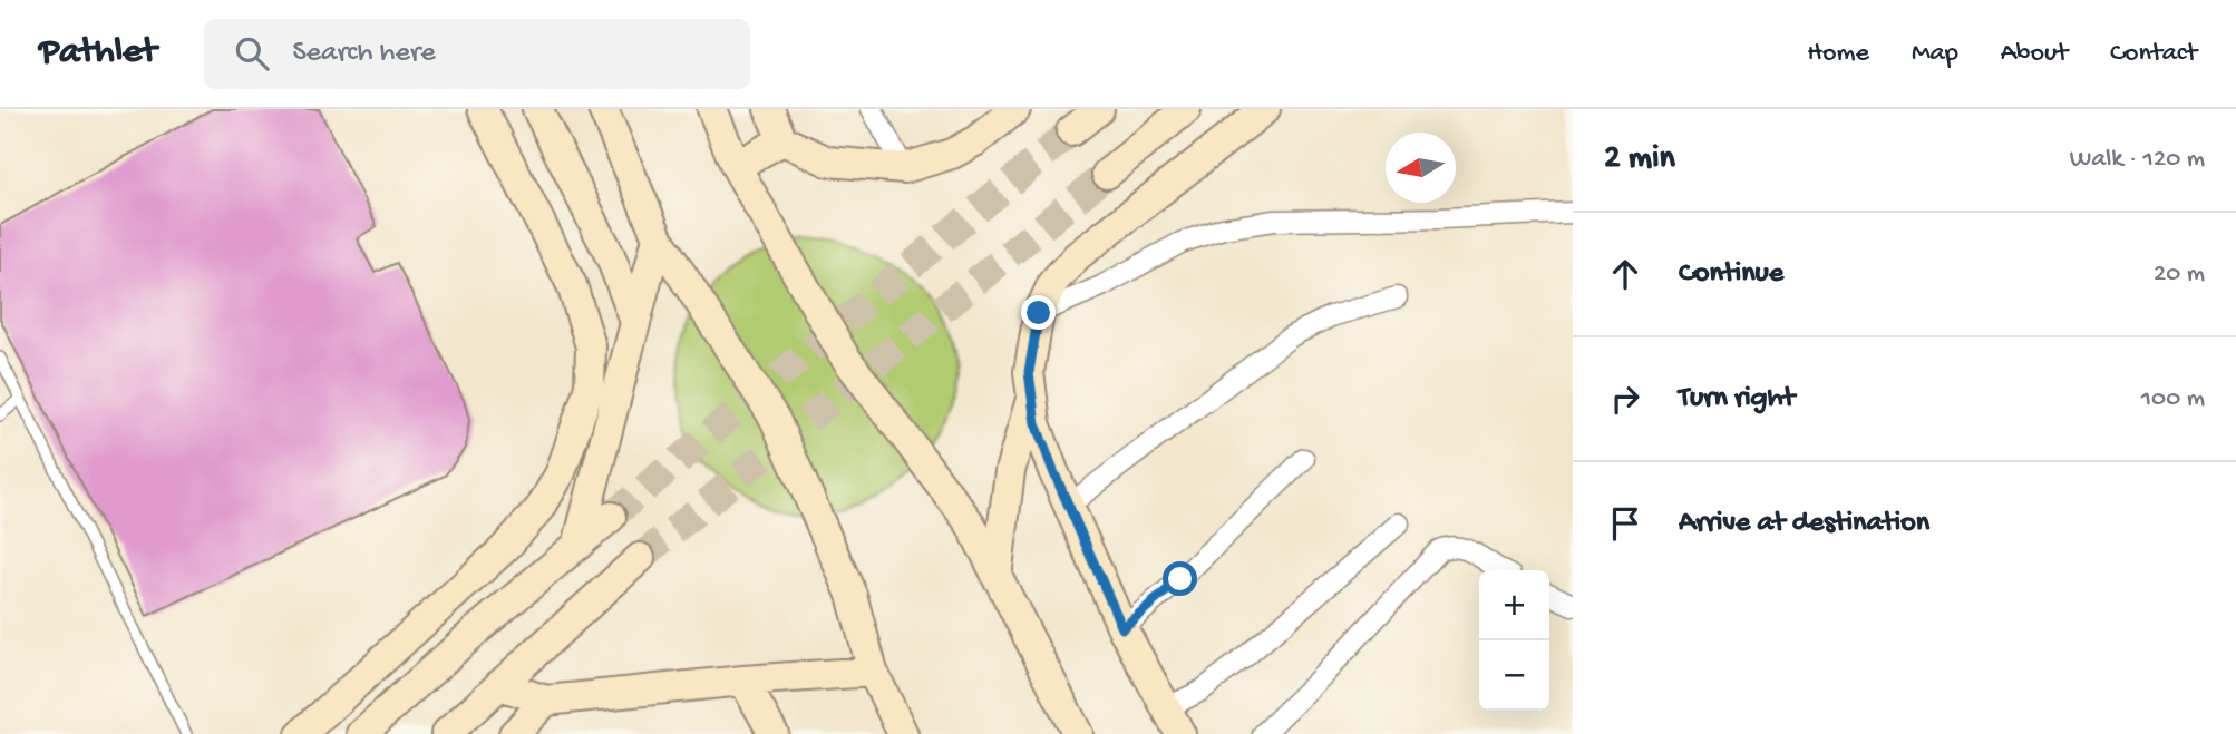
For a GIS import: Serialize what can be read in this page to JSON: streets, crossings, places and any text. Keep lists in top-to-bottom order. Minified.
{"north":"left","page":{"header":"Pathlet","search":"Search here","nav":["Home","Map","About","Contact"],"heading":["2 min","Walk · 120 m"],"list":[["Continue","20 m"],["Turn right","100 m"],"Arrive at destination"],"map_buttons":["+","−"]}}
